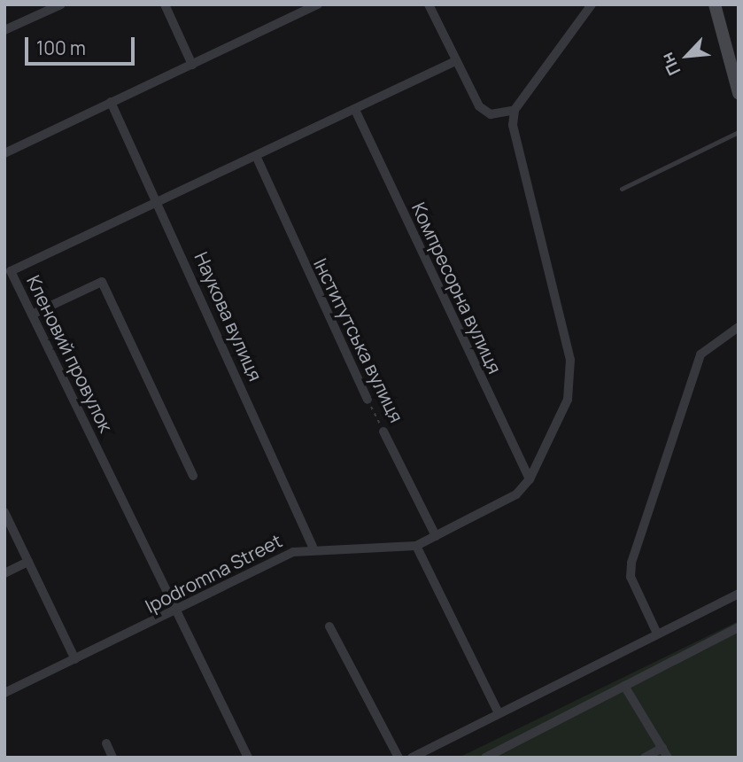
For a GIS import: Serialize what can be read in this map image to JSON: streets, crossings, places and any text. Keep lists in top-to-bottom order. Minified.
{"streets":{"street":["Компресорна вулиця","Наукова вулиця","Інститутська вулиця","Кленовий провулок","Ipodromna Street"]},"crossings":[["Компресорна вулиця","Кленовий провулок"],["Компресорна вулиця","Ipodromna Street"],["Наукова вулиця","Кленовий провулок"],["Наукова вулиця","Ipodromna Street"],["Інститутська вулиця","Кленовий провулок"],["Інститутська вулиця","Ipodromna Street"],["Кленовий провулок","Ipodromna Street"]],"scale_bar":"100 m","north":"bottom left"}
